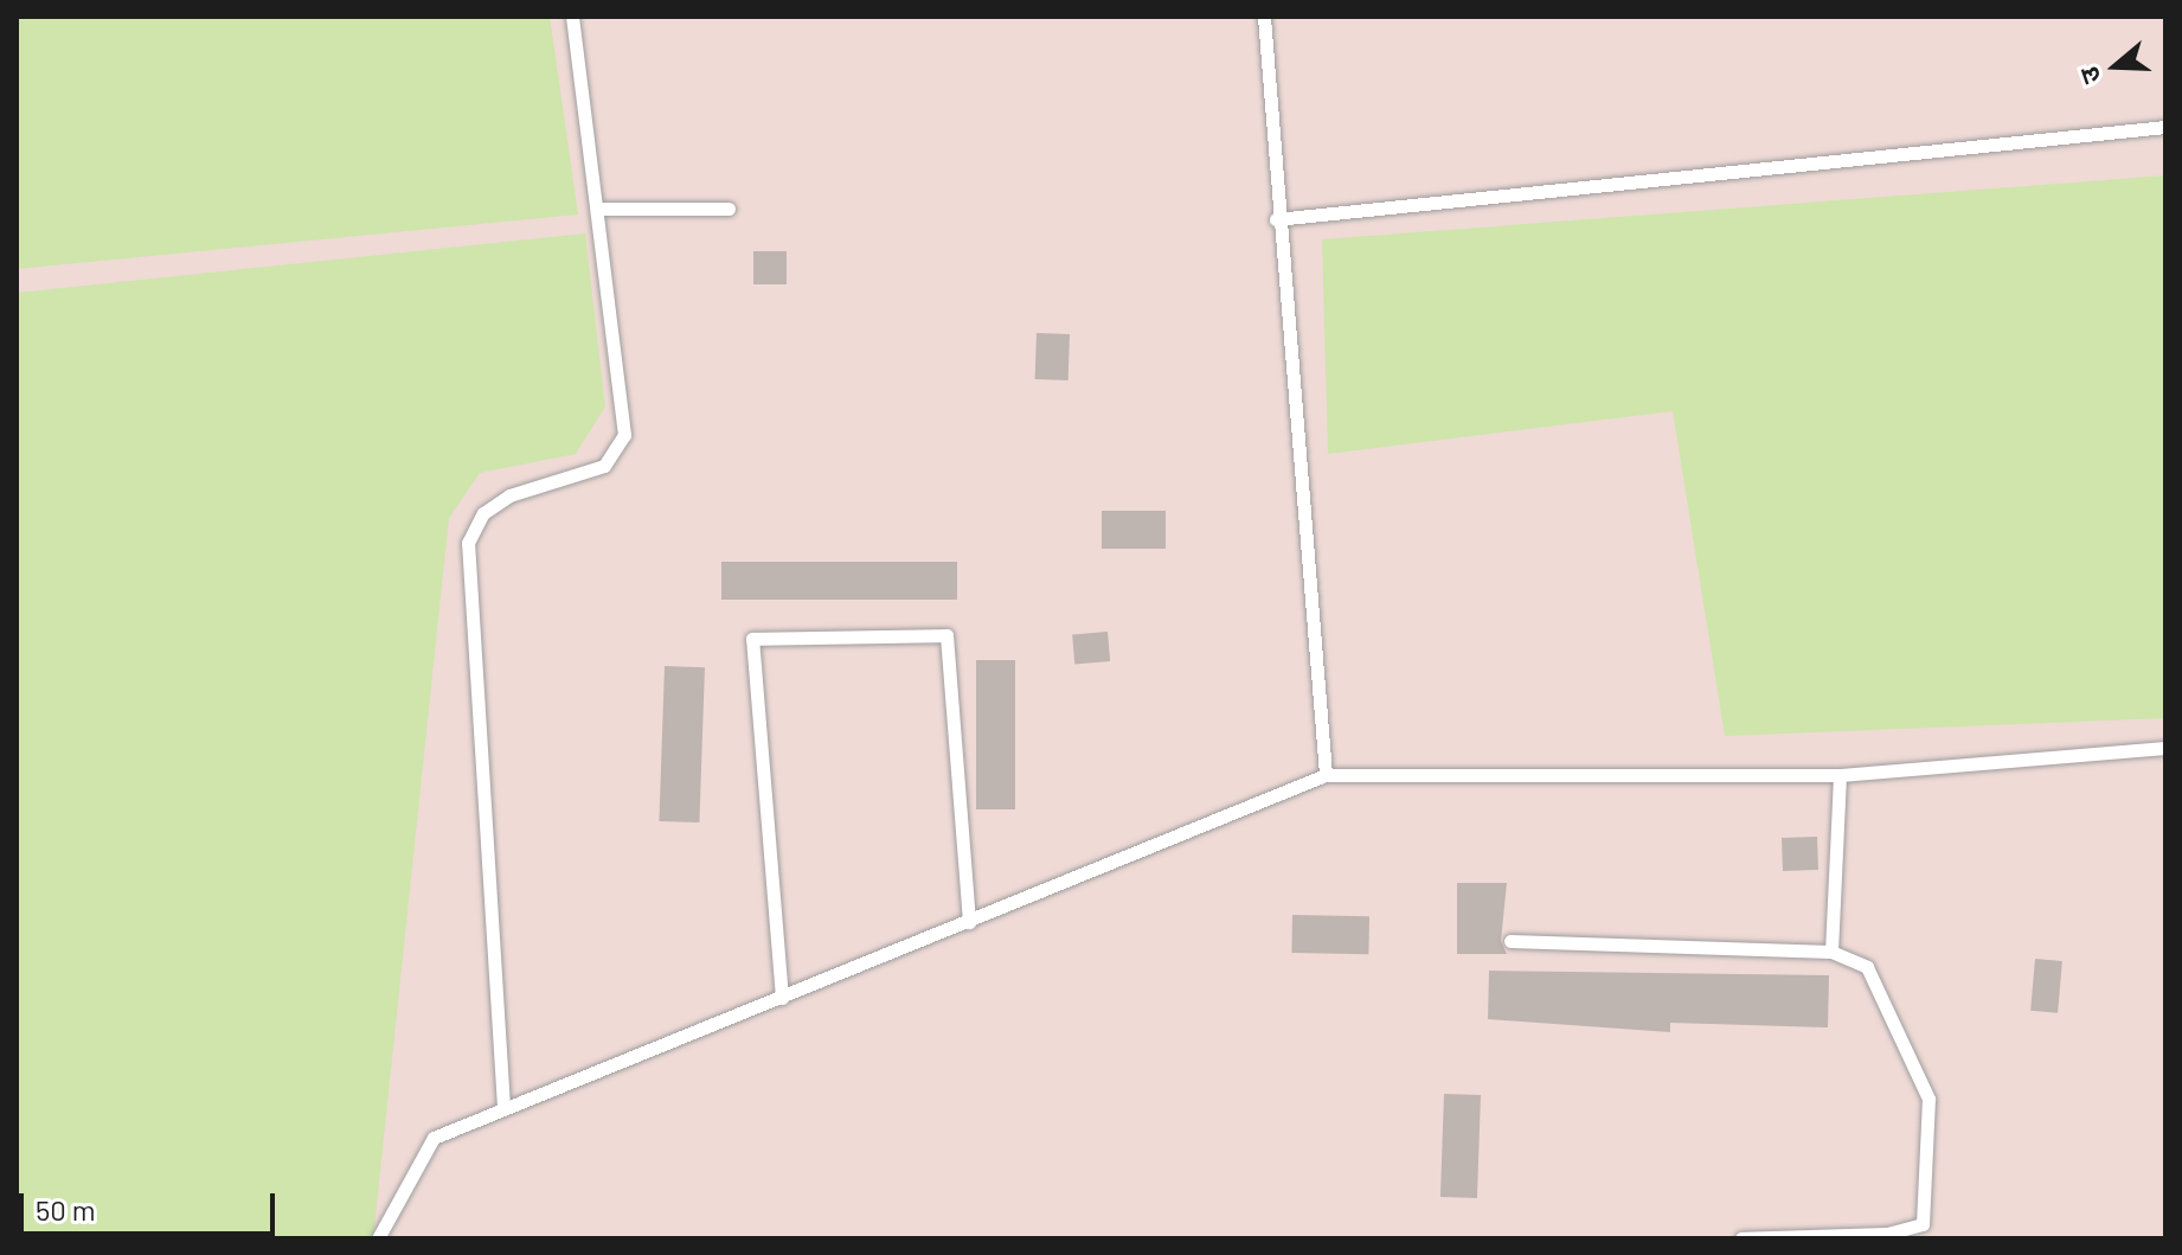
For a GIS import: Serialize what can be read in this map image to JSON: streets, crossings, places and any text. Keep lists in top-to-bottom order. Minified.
{"scale_bar":"50 m","north":"left"}
